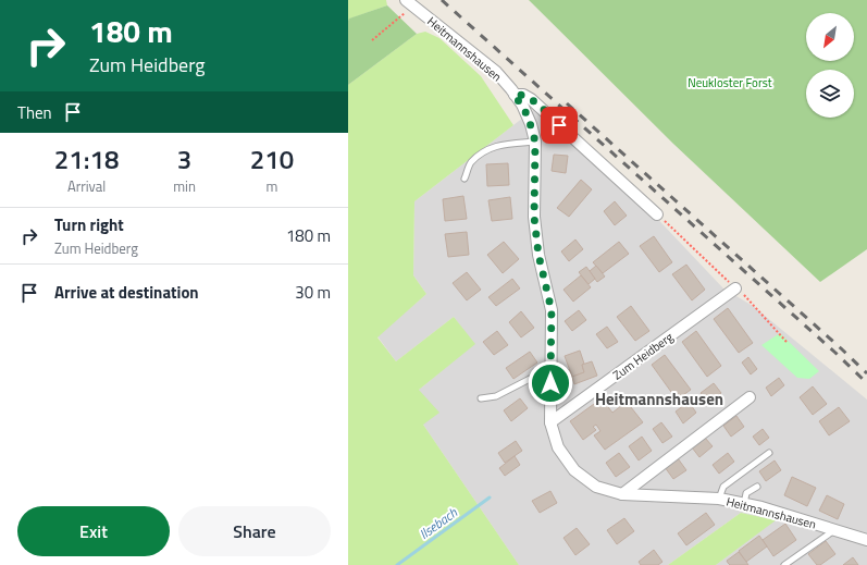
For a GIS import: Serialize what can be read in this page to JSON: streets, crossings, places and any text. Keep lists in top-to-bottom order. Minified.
{"streets":{"street":["Heitmannshausen","Zum Heidberg"]},"crossings":[["Heitmannshausen","Zum Heidberg"]],"districts":["Heitmannshausen"],"water":["Ilsebach"],"parks":["Neukloster Forst"],"north":"bottom left","page":{"turn":["180 m","Zum Heidberg"],"then":"Then","eta":["21:18","Arrival","3","min","210","m"],"list":[{"name":"Turn right","note":"Zum Heidberg","value":"180 m"},{"name":"Arrive at destination","value":"30 m"}],"buttons":["Exit","Share"]}}
